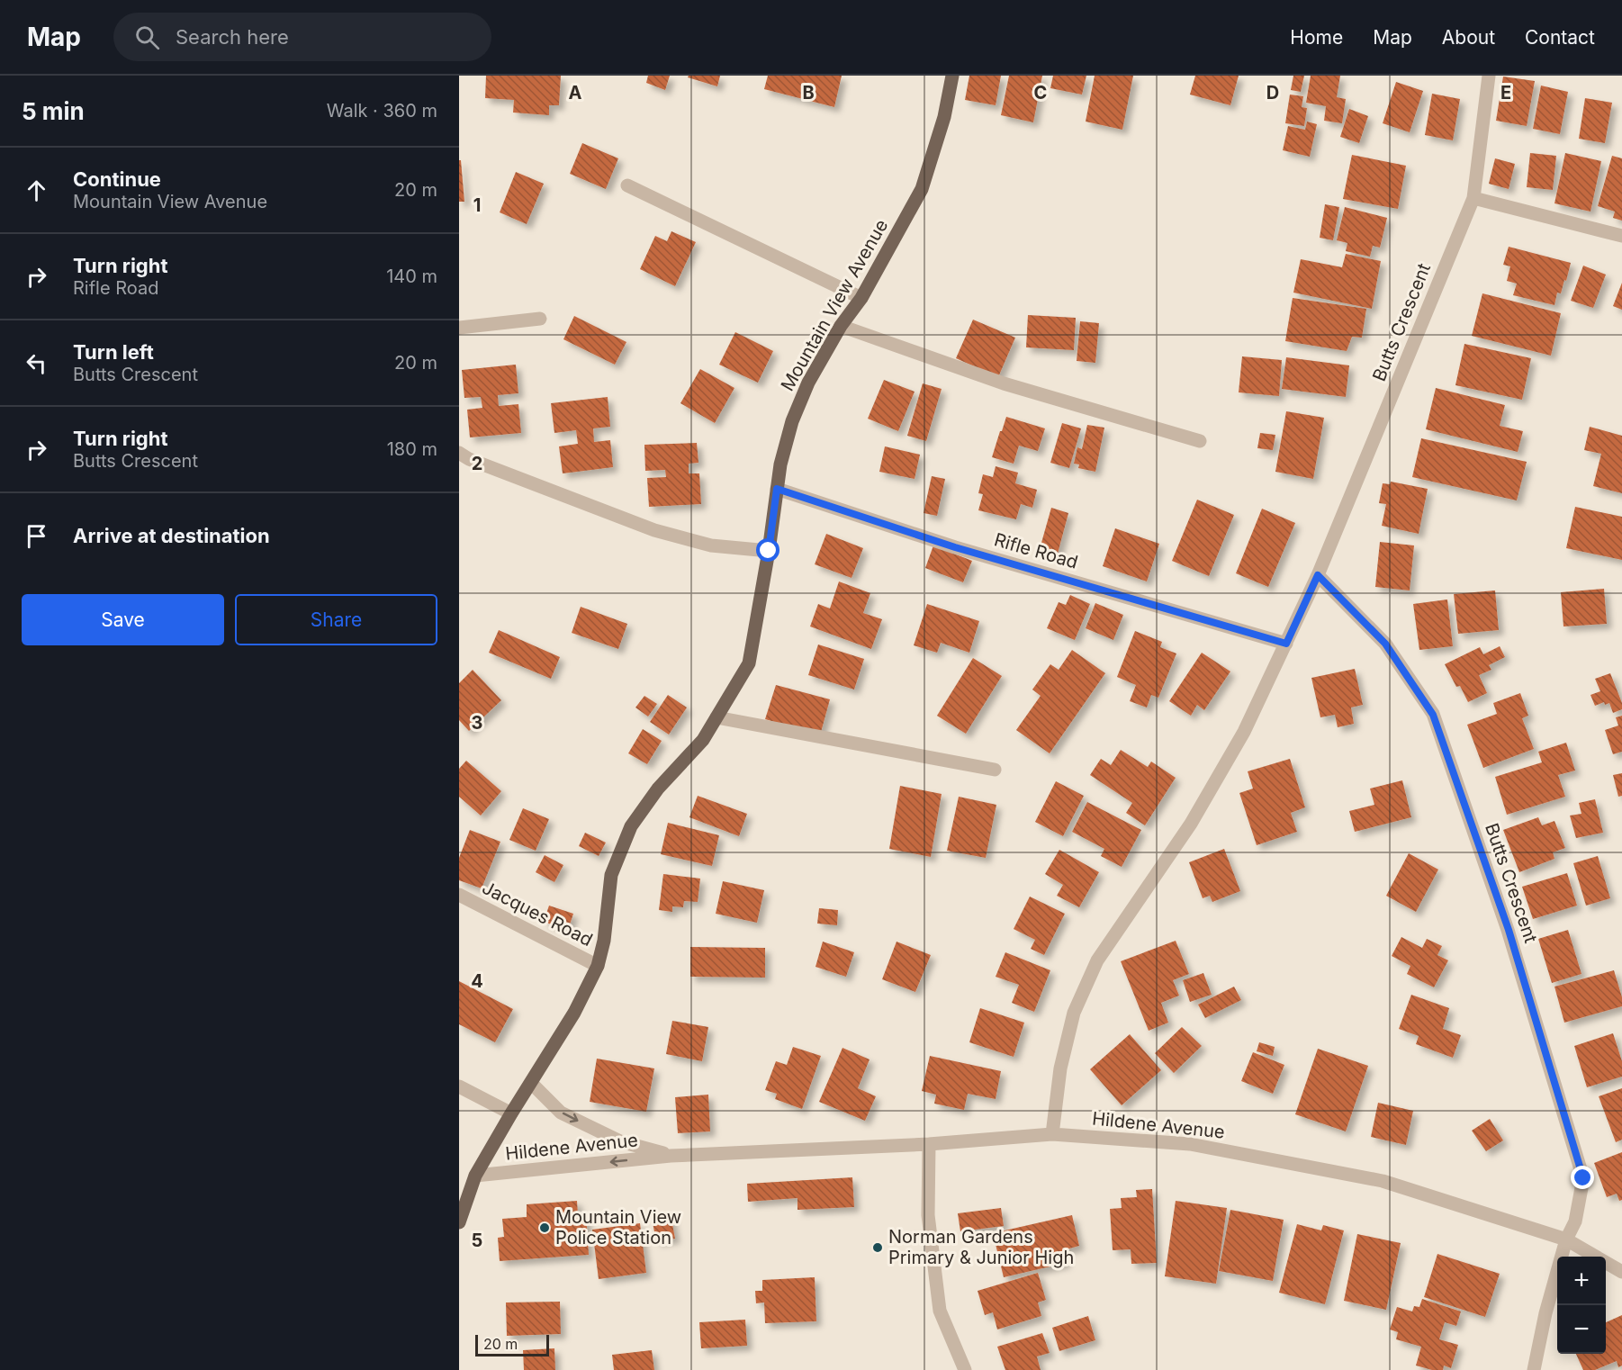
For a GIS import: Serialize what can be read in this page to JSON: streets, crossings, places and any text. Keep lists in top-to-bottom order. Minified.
{"streets":{"main road":["Mountain View Avenue"],"street":["Butts Crescent","Rifle Road","Jacques Road","Hildene Avenue"]},"crossings":[["Mountain View Avenue","Rifle Road"],["Mountain View Avenue","Jacques Road"],["Mountain View Avenue","Hildene Avenue"],["Butts Crescent","Rifle Road"],["Butts Crescent","Hildene Avenue"]],"places":["Mountain View Police Station","Norman Gardens Primary & Junior High"],"scale_bar":"20 m","page":{"header":"Map","search":"Search here","nav":["Home","Map","About","Contact"],"heading":["5 min","Walk · 360 m"],"list":[["Continue","Mountain View Avenue","20 m"],["Turn right","Rifle Road","140 m"],["Turn left","Butts Crescent","20 m"],["Turn right","Butts Crescent","180 m"],"Arrive at destination"],"buttons":["Save","Share"],"map_buttons":["+","−"],"scale":"20 m"},"grid":{"columns":["A","B","C","D","E"],"rows":["1","2","3","4","5"]}}
